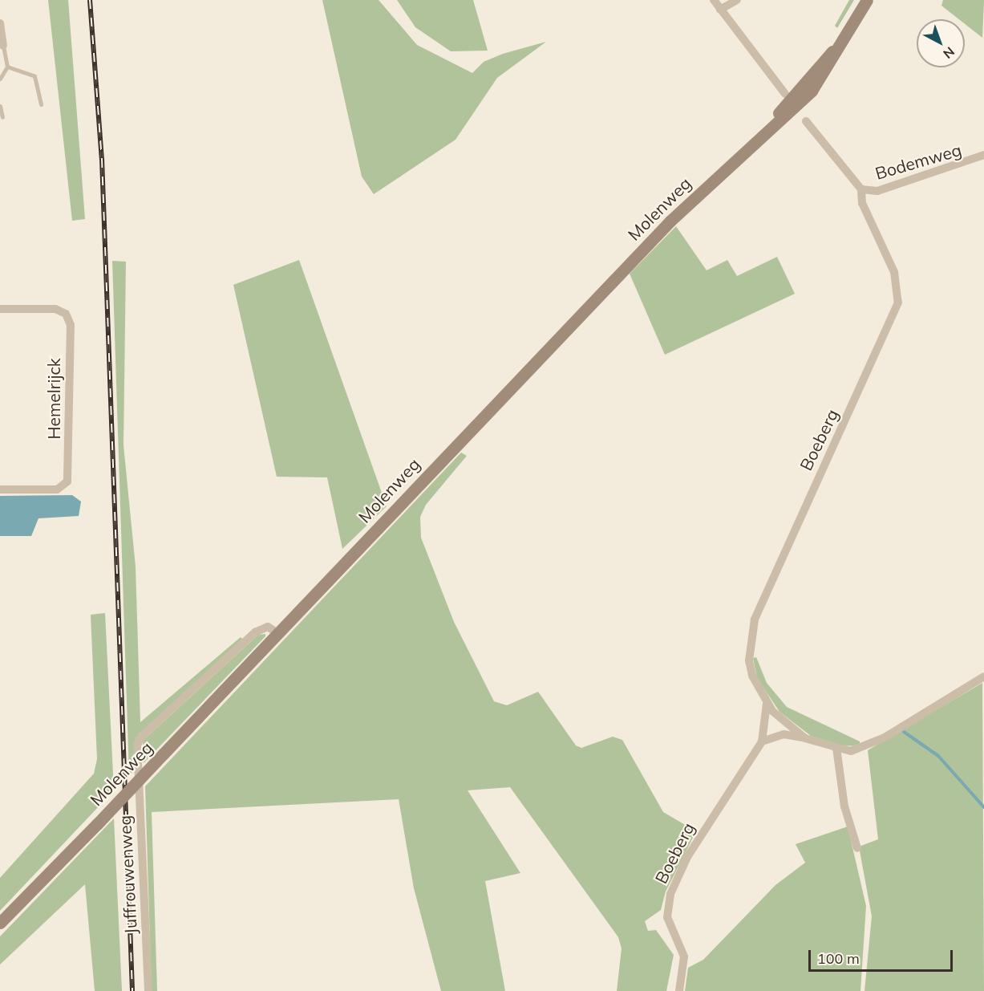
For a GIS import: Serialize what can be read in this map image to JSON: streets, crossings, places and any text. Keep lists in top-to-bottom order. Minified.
{"streets":{"main road":["Molenweg"],"street":["Bodemweg","Hemelrijck","Boeberg","Juffrouwenweg"]},"crossings":[["Bodemweg","Boeberg"],["Molenweg","Juffrouwenweg"]],"scale_bar":"100 m","north":"bottom right"}
